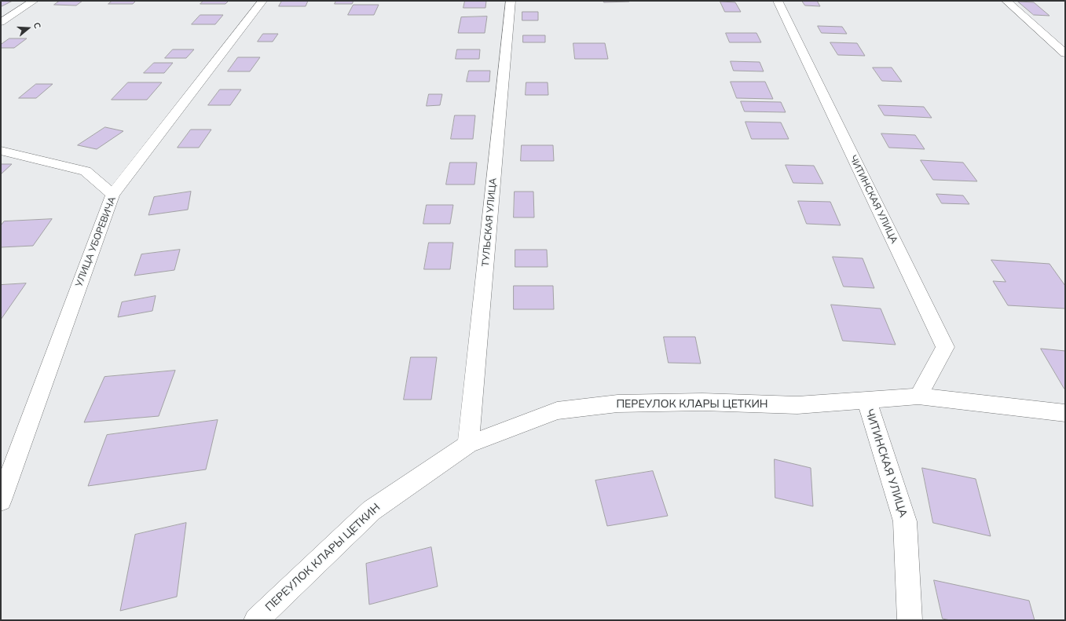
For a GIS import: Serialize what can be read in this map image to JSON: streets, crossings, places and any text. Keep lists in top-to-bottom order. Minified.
{"streets":{"street":["ЧИТИНСКАЯ УЛИЦА","ТУЛЬСКАЯ УЛИЦА","УЛИЦА УБОРЕВИЧА","ПЕРЕУЛОК КЛАРЫ ЦЕТКИН"]},"crossings":[["ЧИТИНСКАЯ УЛИЦА","ПЕРЕУЛОК КЛАРЫ ЦЕТКИН"],["ТУЛЬСКАЯ УЛИЦА","ПЕРЕУЛОК КЛАРЫ ЦЕТКИН"]],"north":"right"}
